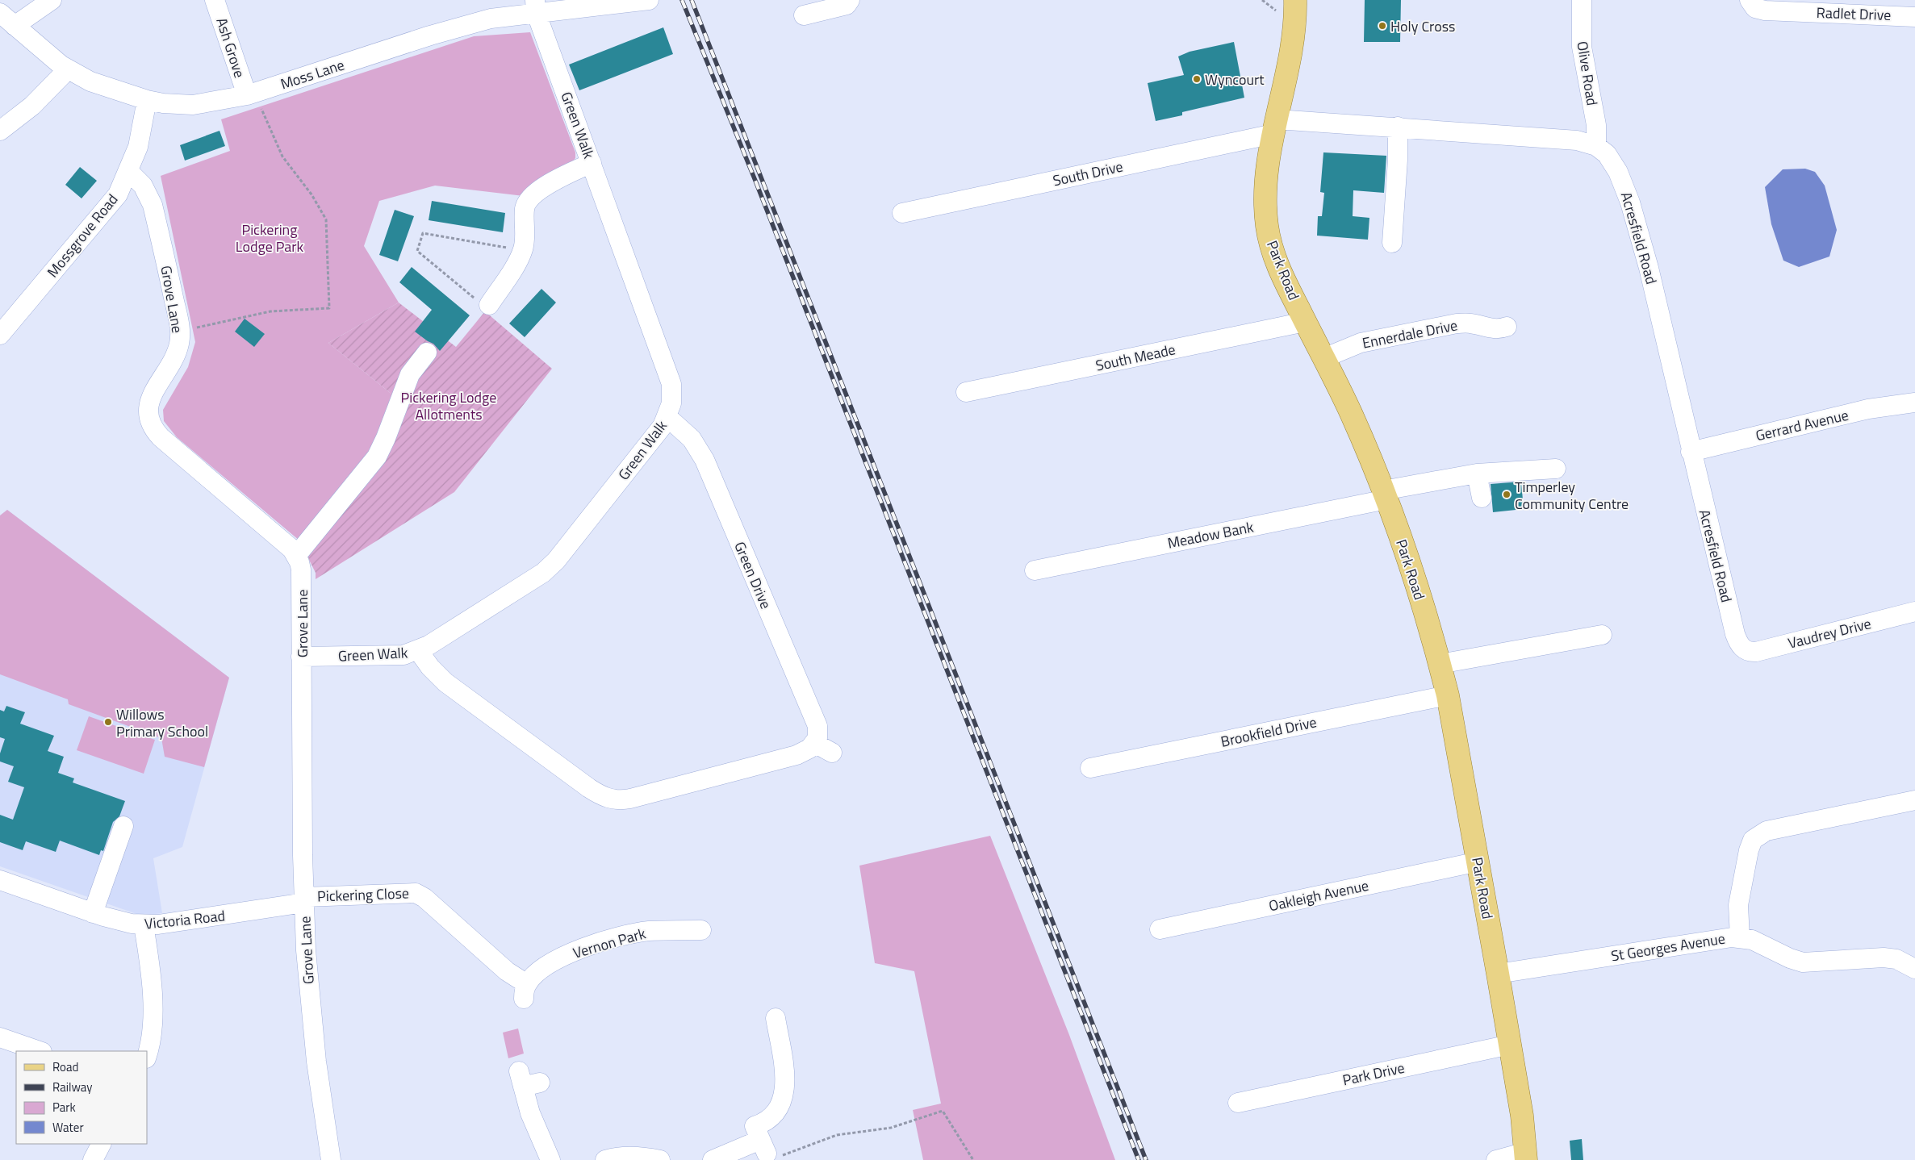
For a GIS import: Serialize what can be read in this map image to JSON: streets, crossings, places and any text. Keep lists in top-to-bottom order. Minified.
{"streets":{"main road":["Park Road"],"street":["Radlet Drive","Ash Grove","Olive Road","Moss Lane","Green Walk","South Drive","Mossgrove Road","Acresfield Road","Grove Lane","Ennerdale Drive","South Meade","Gerrard Avenue","Meadow Bank","Green Drive","Vaudrey Drive","Brookfield Drive","Pickering Close","Oakleigh Avenue","Victoria Road","Vernon Park","St Georges Avenue","Park Drive"]},"crossings":[["Ash Grove","Moss Lane"],["Olive Road","Acresfield Road"],["Moss Lane","Green Walk"],["Moss Lane","Mossgrove Road"],["Green Walk","Grove Lane"],["Green Walk","Green Drive"],["South Drive","Acresfield Road"],["South Drive","Park Road"],["Mossgrove Road","Grove Lane"],["Acresfield Road","Park Road"],["Acresfield Road","Gerrard Avenue"],["Acresfield Road","Vaudrey Drive"],["Park Road","Ennerdale Drive"],["Park Road","South Meade"],["Park Road","Meadow Bank"],["Park Road","Brookfield Drive"],["Park Road","Oakleigh Avenue"],["Park Road","St Georges Avenue"],["Park Road","Park Drive"],["Grove Lane","Pickering Close"],["Grove Lane","Victoria Road"],["Pickering Close","Victoria Road"],["Pickering Close","Vernon Park"]],"parks":["Pickering Lodge Park","Pickering Lodge Allotments"],"places":["Holy Cross","Wyncourt","Timperley Community Centre","Willows Primary School"],"legend":["Road","Railway","Park","Water"]}
